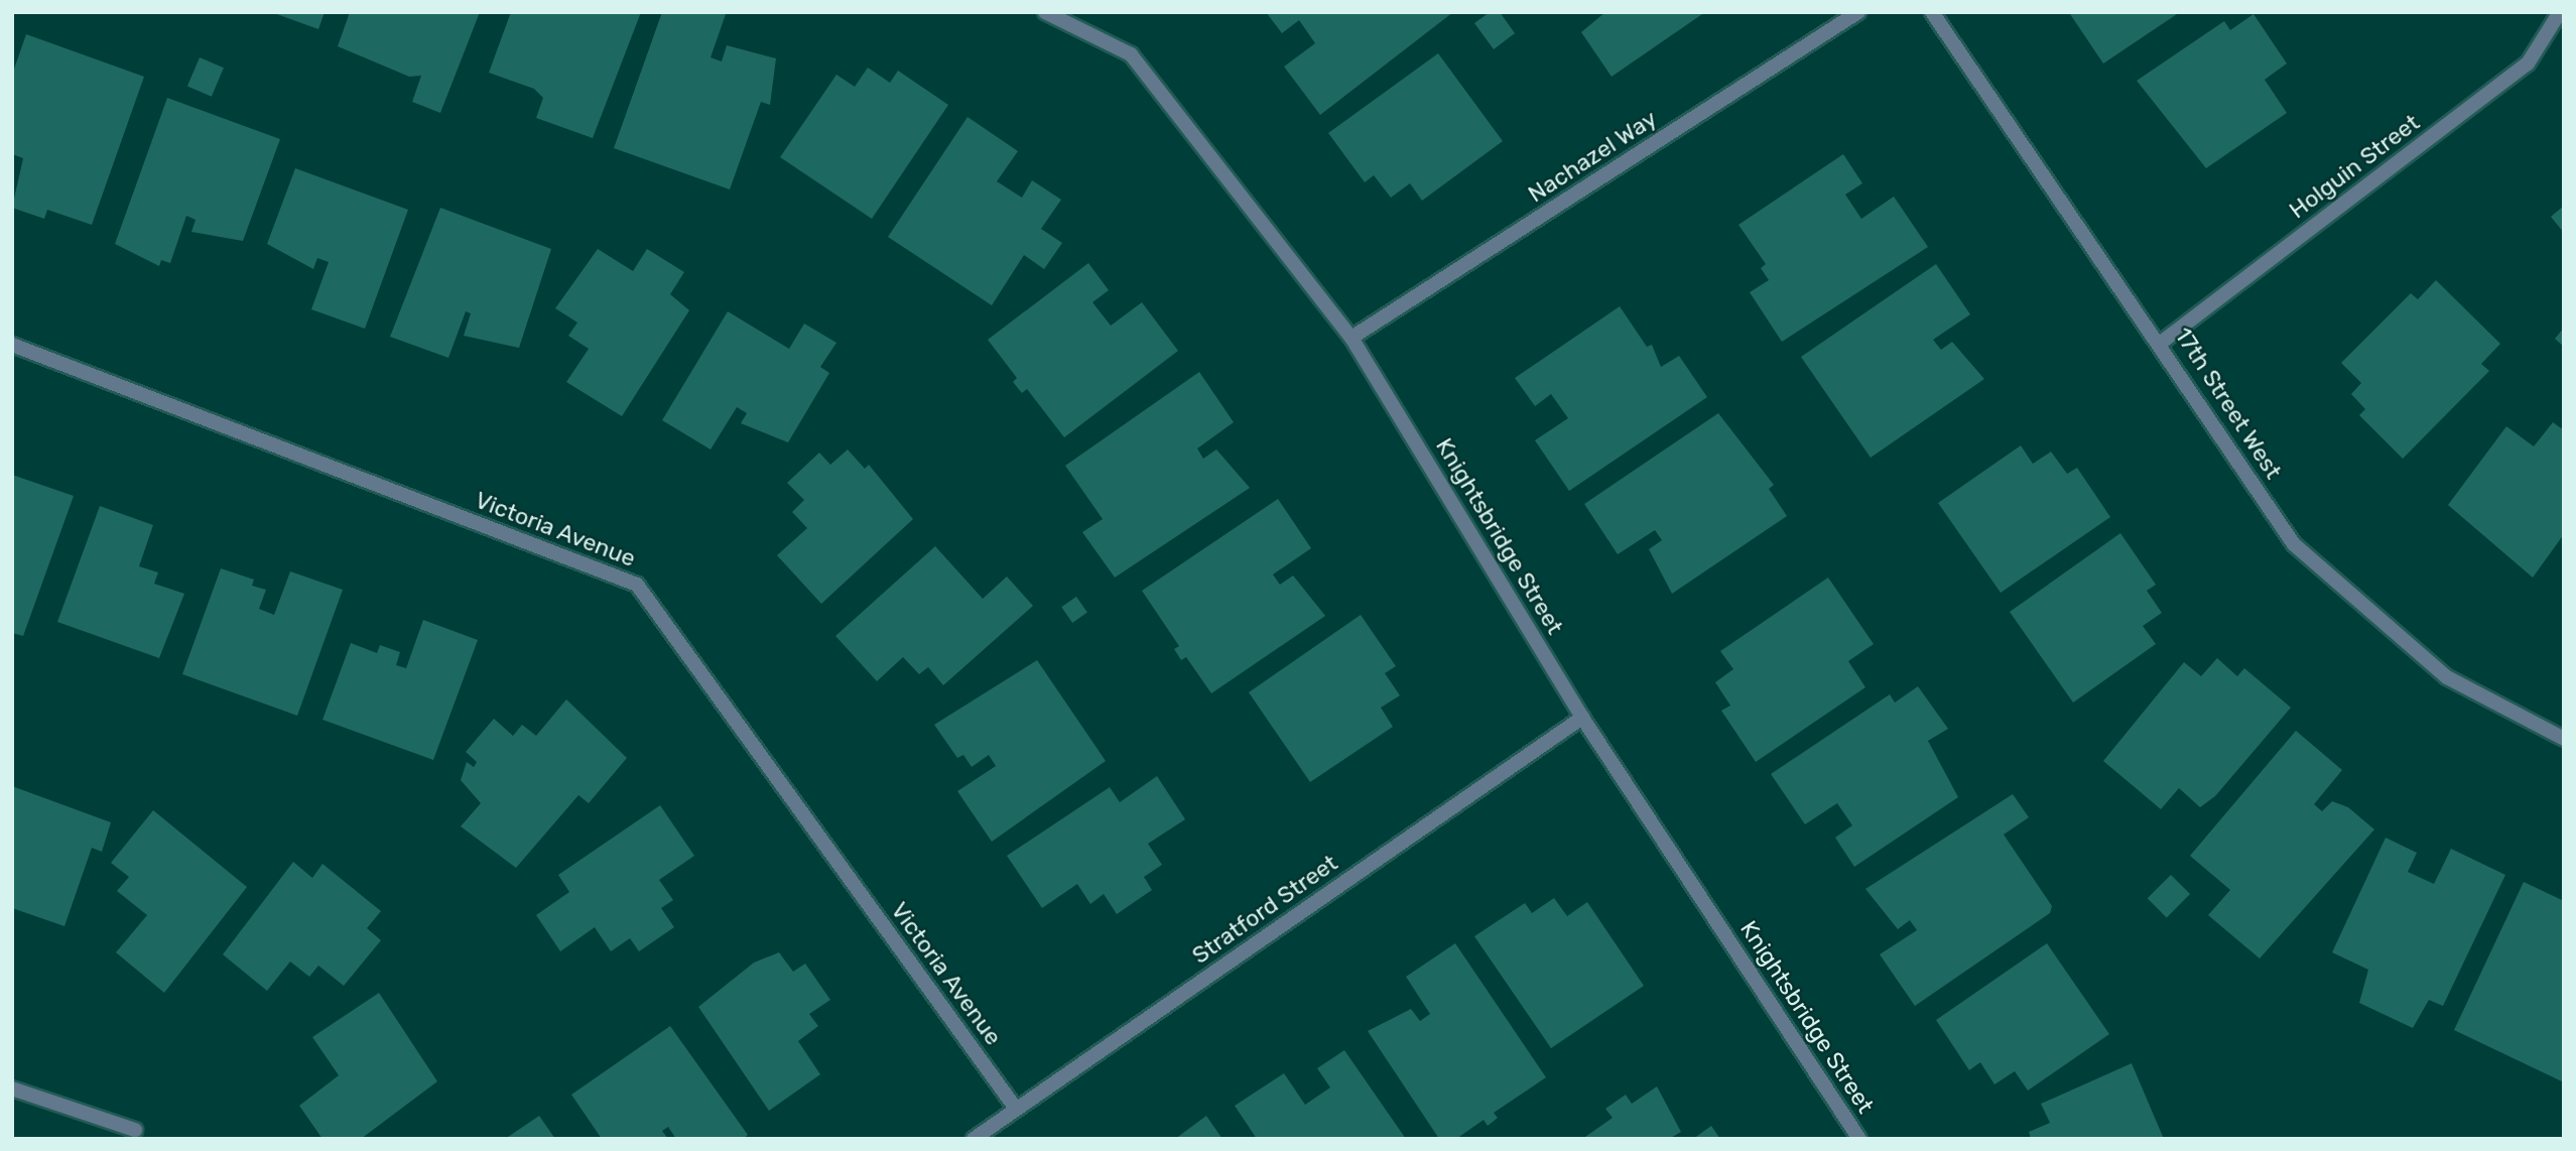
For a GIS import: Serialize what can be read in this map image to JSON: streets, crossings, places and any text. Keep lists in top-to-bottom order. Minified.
{"streets":{"street":["Nachazel Way","Holguin Street","17th Street West","Victoria Avenue","Knightsbridge Street","Stratford Street"]},"crossings":[["Nachazel Way","Knightsbridge Street"],["Holguin Street","17th Street West"],["Victoria Avenue","Stratford Street"],["Knightsbridge Street","Stratford Street"]]}
